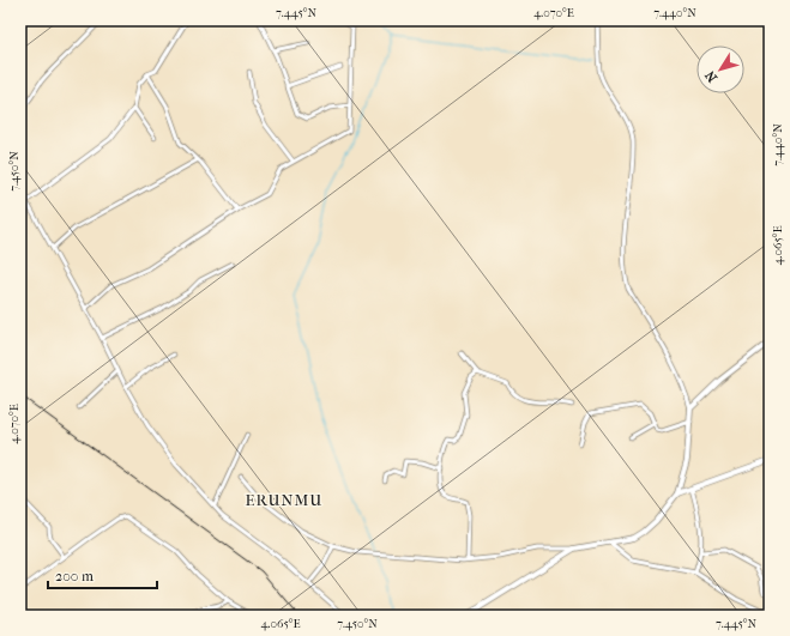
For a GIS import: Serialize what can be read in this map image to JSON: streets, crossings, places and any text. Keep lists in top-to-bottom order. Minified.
{"districts":["ERUNMU"],"scale_bar":"200 m","north":"bottom left","coordinates":["7.445°N","4.070°E","7.440°N","7.450°N","4.065°E"]}
